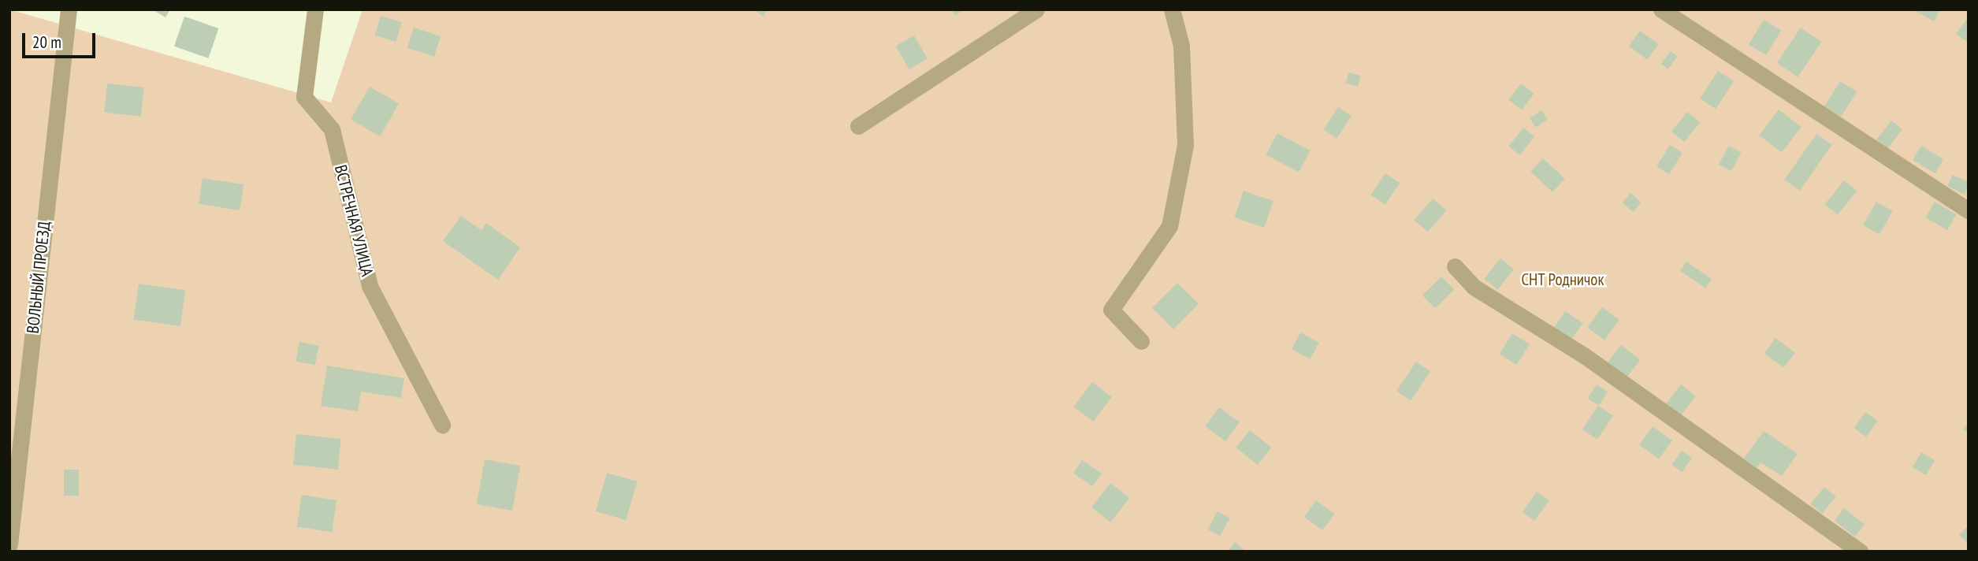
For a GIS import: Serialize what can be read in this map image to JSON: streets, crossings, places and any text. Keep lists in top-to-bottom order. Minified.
{"streets":{"street":["ВСТРЕЧНАЯ УЛИЦА","ВОЛЬНЫЙ ПРОЕЗД"]},"parks":["СНТ Родничок"],"scale_bar":"20 m"}
